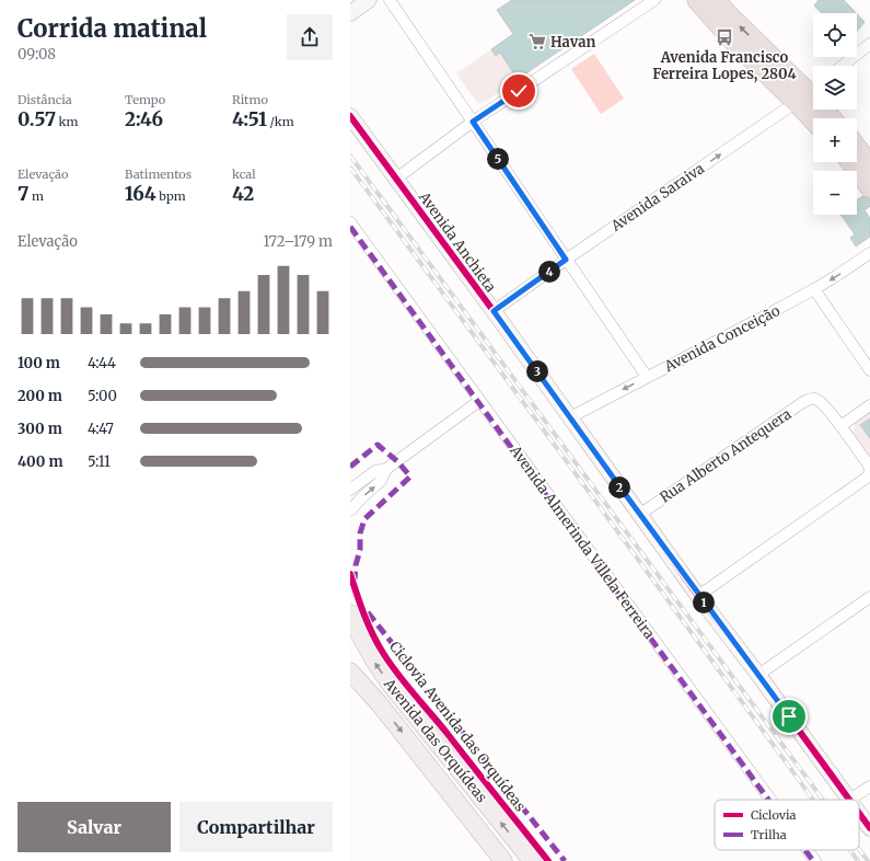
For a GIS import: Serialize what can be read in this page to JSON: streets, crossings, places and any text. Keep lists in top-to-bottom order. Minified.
{"streets":{"main road":["Avenida Anchieta","Avenida das Orquídeas"],"street":["Avenida Saraiva","Avenida Conceição","Rua Alberto Antequera","Avenida Almerinda Villela Ferreira"],"cycle path":["Ciclovia Avenida das Orquídeas"]},"crossings":[["Avenida Saraiva","Avenida Anchieta"],["Avenida Anchieta","Avenida Conceição"],["Avenida Anchieta","Rua Alberto Antequera"]],"one_way":["Avenida Saraiva","Avenida Conceição"],"places":{"bus stop":["Avenida Francisco Ferreira Lopes, 2804"],"supermarket":["Havan"]},"legend":["Ciclovia","Trilha"],"page":{"heading":["Corrida matinal","09:08"],"map_buttons":["+","−"],"stats":[["Distância","0.57 km"],["Tempo","2:46"],["Ritmo","4:51 /km"],["Elevação","7 m"],["Batimentos","164 bpm"],["kcal","42"]],"pins":["5","4","3","2","1"],"chart":["Elevação","172–179 m"],"list":[{"name":"100 m","note":"4:44"},{"name":"200 m","note":"5:00"},{"name":"300 m","note":"4:47"},{"name":"400 m","note":"5:11"}],"buttons":["Salvar","Compartilhar"]}}
